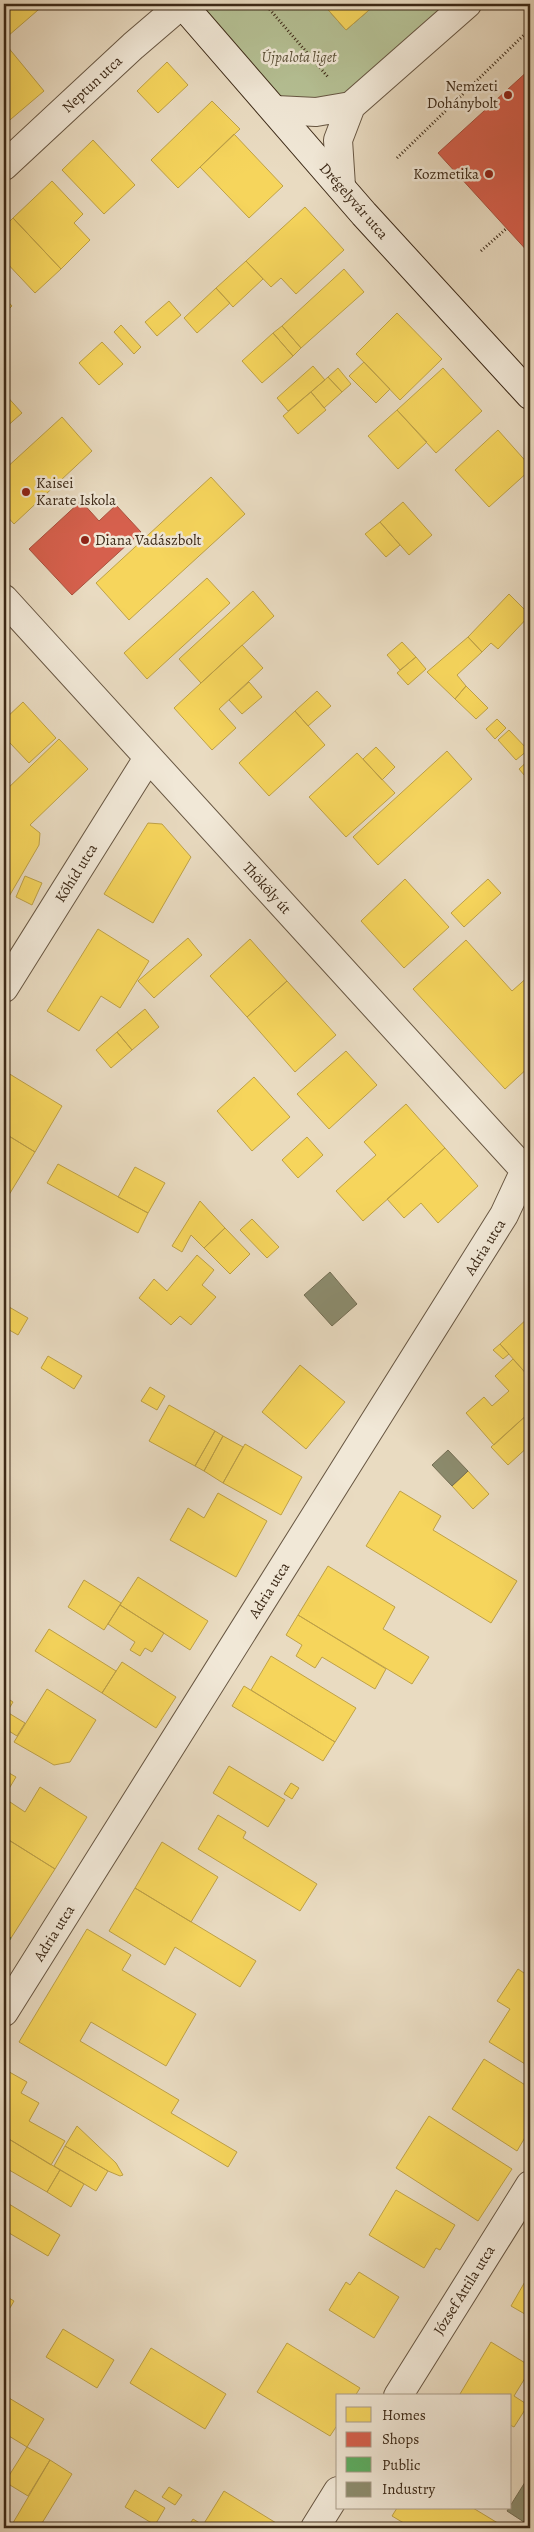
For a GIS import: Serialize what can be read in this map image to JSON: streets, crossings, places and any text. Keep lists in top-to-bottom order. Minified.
{"streets":{"street":["Neptun utca","Drégelyvár utca","Kőhíd utca","Thököly út","Adria utca","József Attila utca"]},"crossings":[["Neptun utca","Drégelyvár utca"],["Kőhíd utca","Thököly út"],["Thököly út","Adria utca"]],"parks":["Újpalota liget"],"places":["Nemzeti Dohánybolt","Kozmetika","Kaisei Karate Iskola","Diana Vadászbolt"],"legend":["Homes","Shops","Public","Industry"]}
